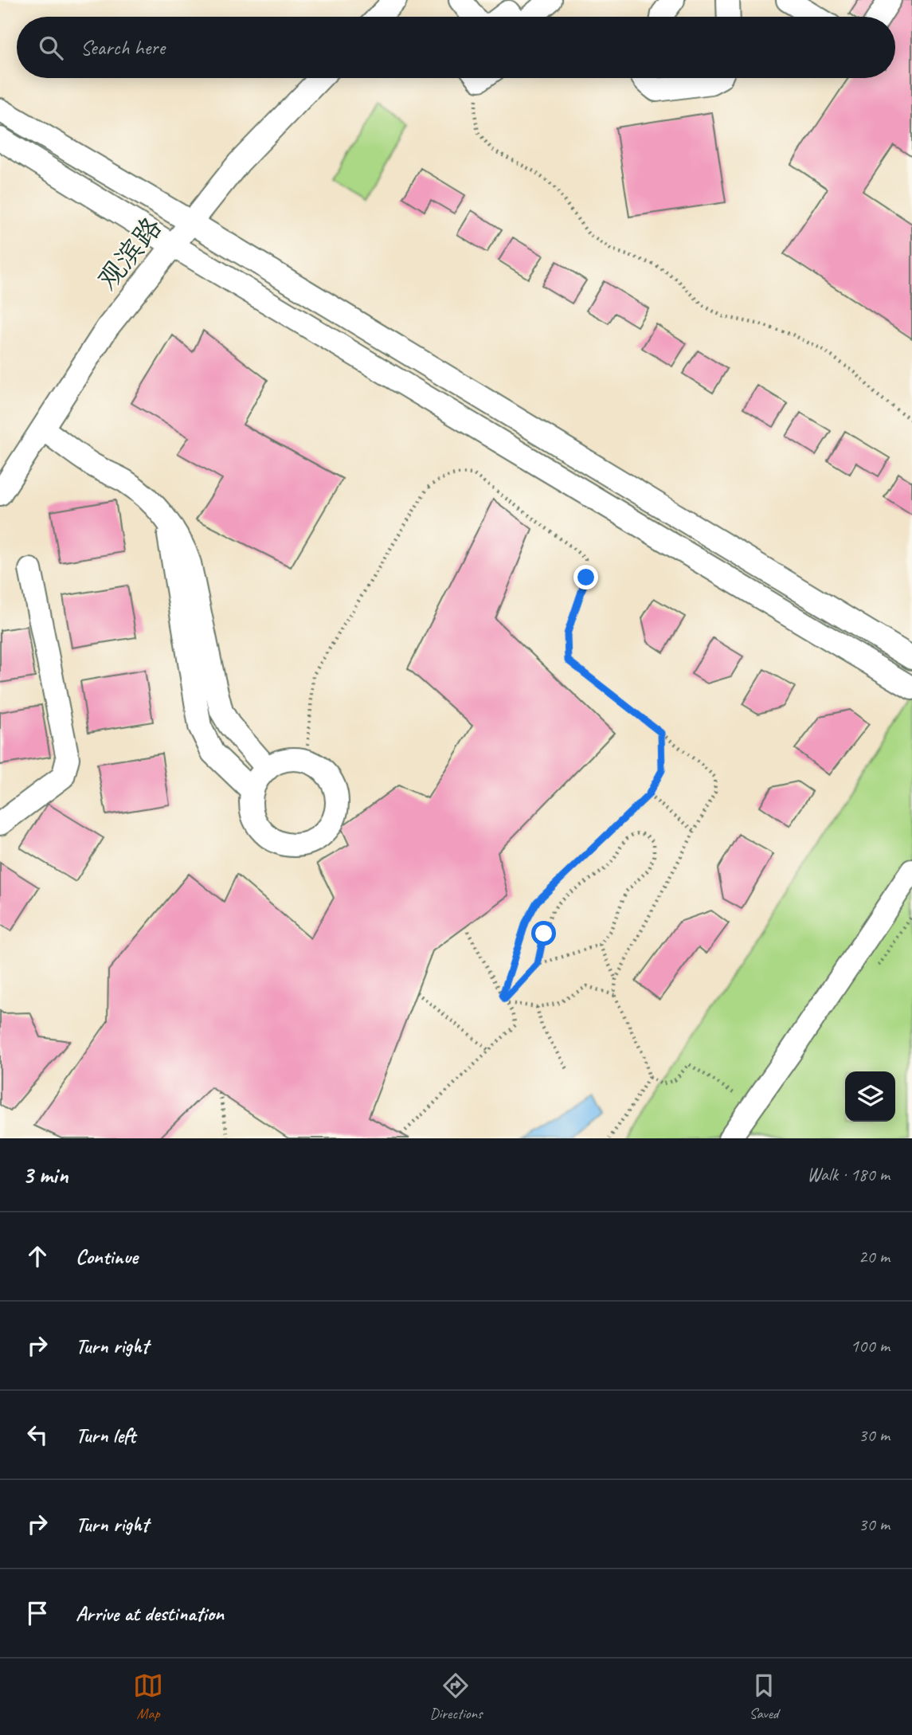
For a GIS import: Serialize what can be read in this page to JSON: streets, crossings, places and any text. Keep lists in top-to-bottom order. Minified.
{"streets":{"street":["观滨路"]},"page":{"search":"Search here","heading":["3 min","Walk · 180 m"],"list":[["Continue","20 m"],["Turn right","100 m"],["Turn left","30 m"],["Turn right","30 m"],"Arrive at destination"],"nav":["Map","Directions","Saved"]}}
